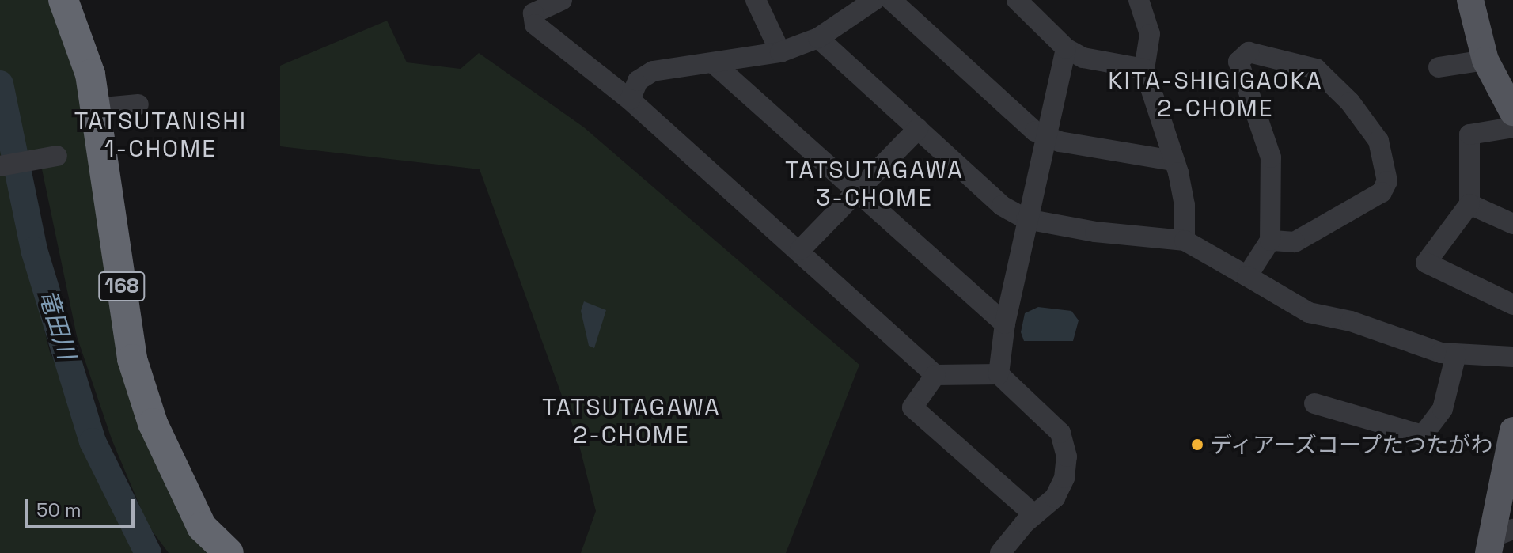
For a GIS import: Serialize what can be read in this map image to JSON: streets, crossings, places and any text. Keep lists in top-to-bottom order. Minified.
{"streets":{"highway":["168"]},"districts":["KITA-SHIGIGAOKA 2-CHOME","TATSUTANISHI 1-CHOME","TATSUTAGAWA 3-CHOME","TATSUTAGAWA 2-CHOME"],"water":["竜田川"],"places":["ディアーズコープたつたがわ"],"scale_bar":"50 m"}
